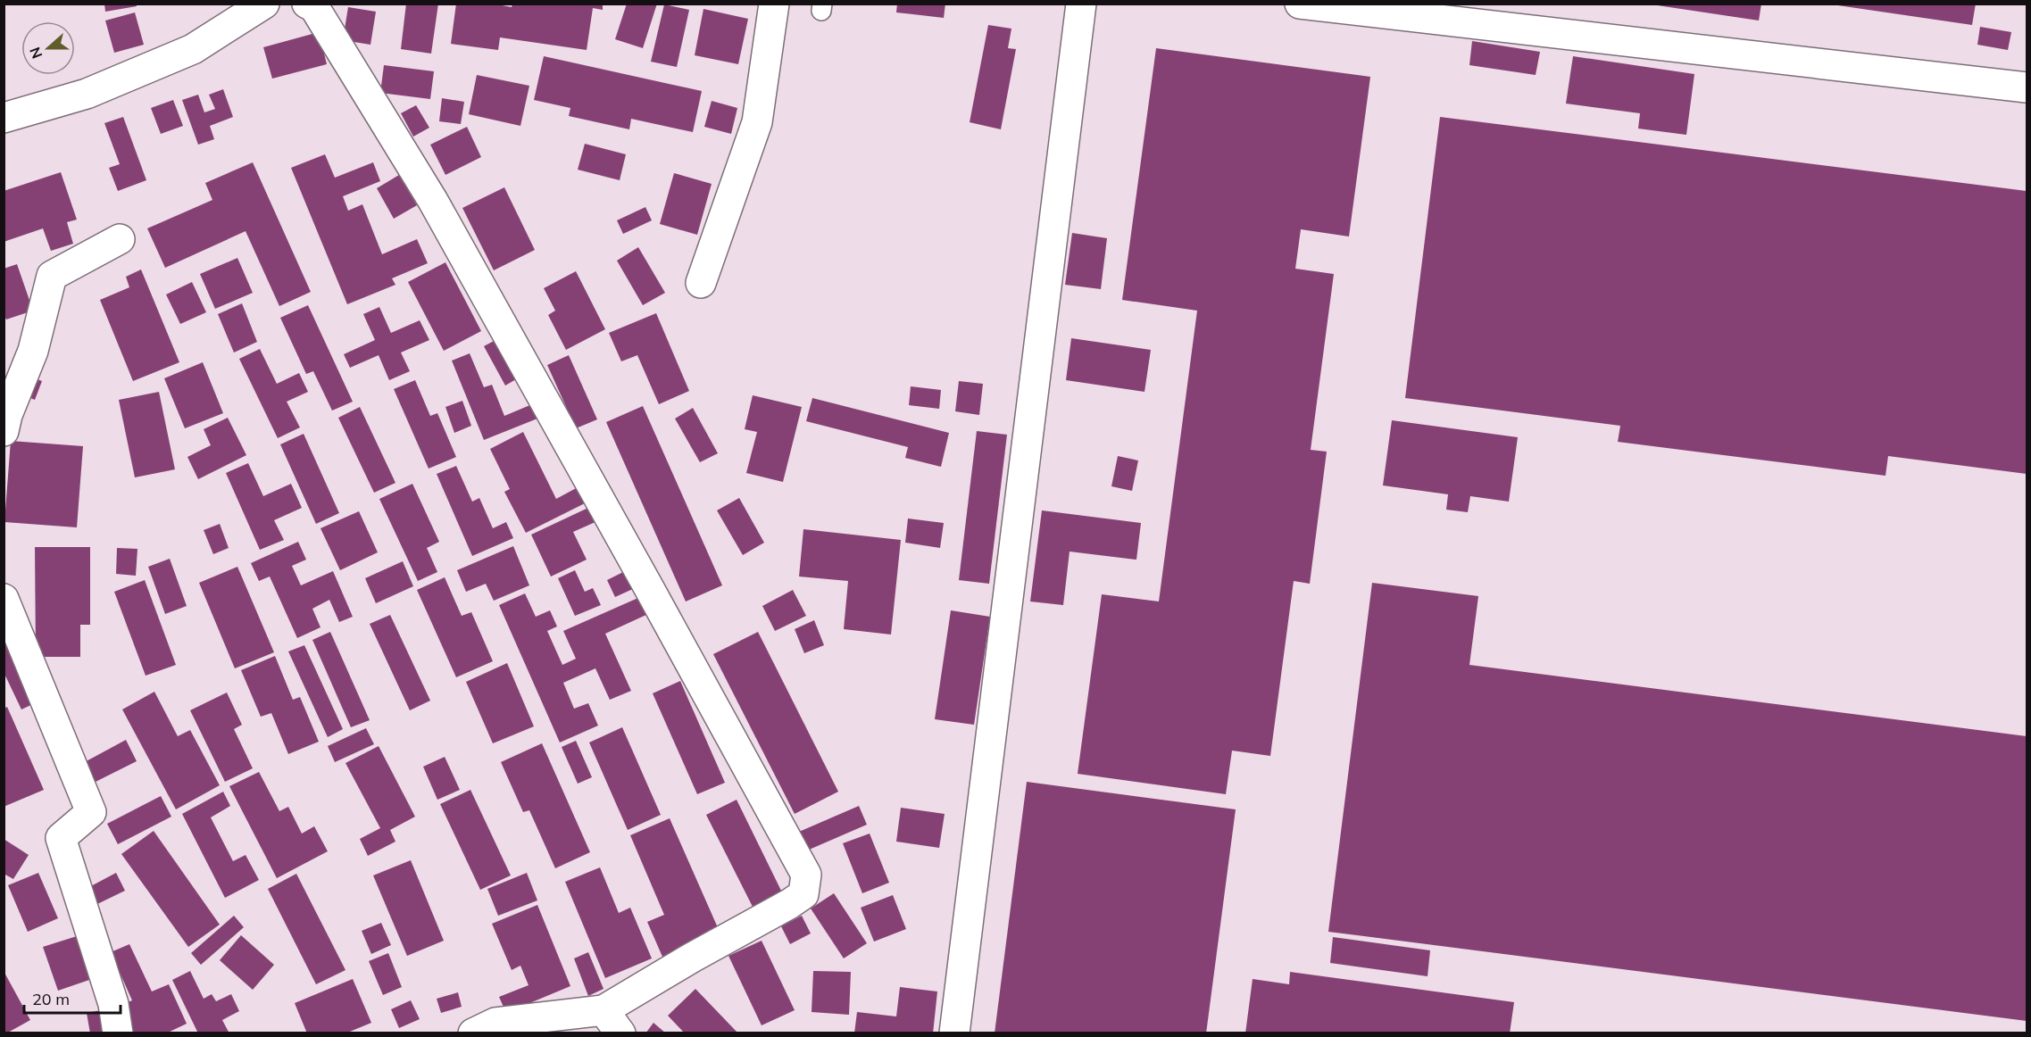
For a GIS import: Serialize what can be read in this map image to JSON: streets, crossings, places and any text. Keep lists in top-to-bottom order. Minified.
{"scale_bar":"20 m","north":"left"}
